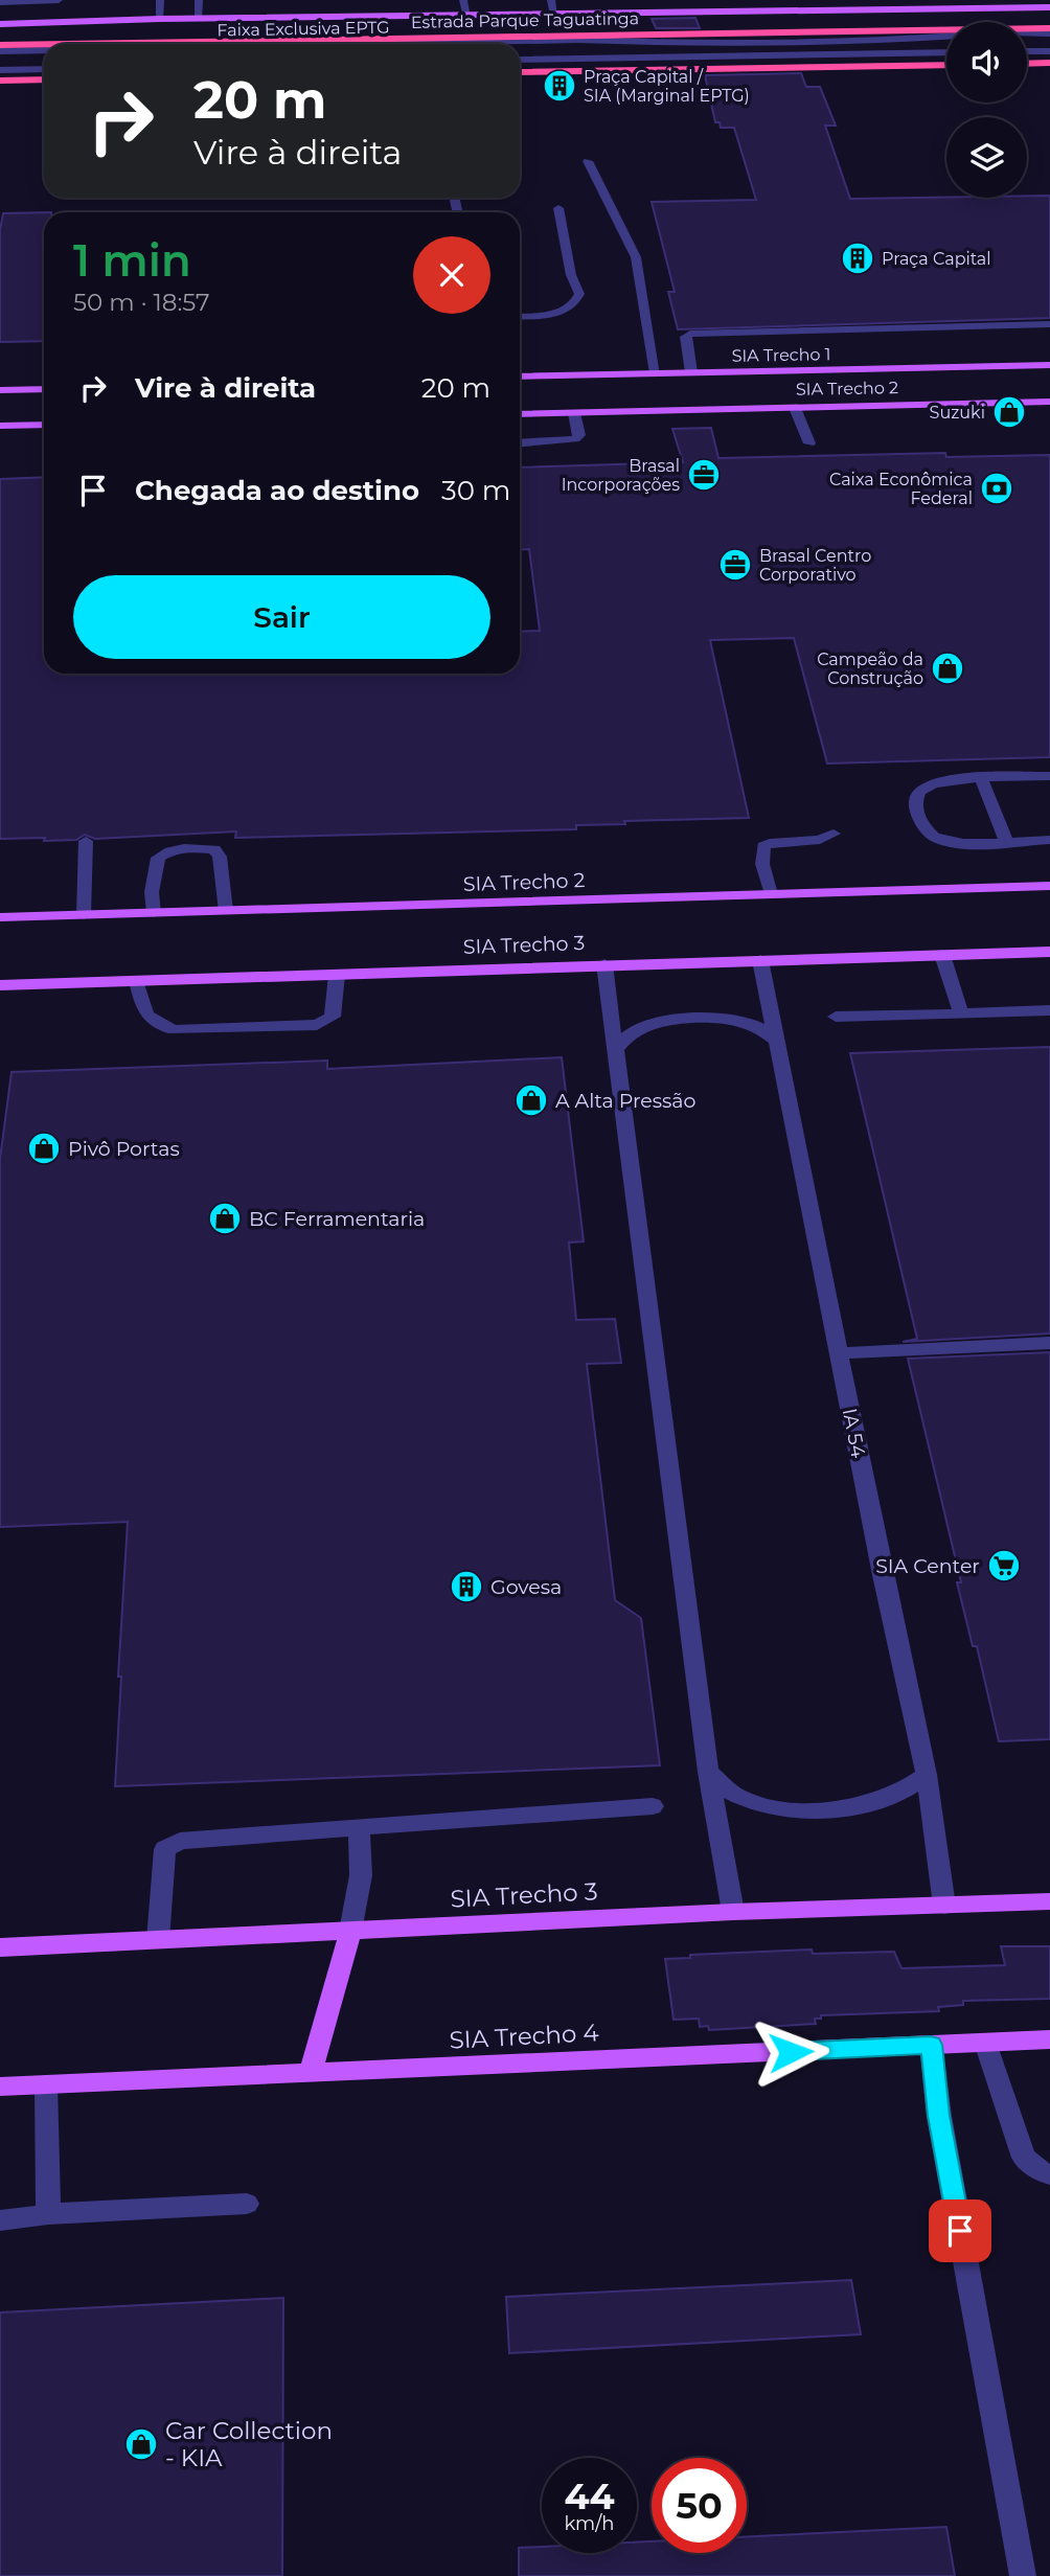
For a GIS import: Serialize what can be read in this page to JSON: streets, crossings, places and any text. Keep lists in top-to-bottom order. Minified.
{"streets":{"highway":["Estrada Parque Taguatinga"],"main road":["SIA Trecho 1","SIA Trecho 2","SIA Trecho 3","SIA Trecho 4"],"street":["Faixa Exclusiva EPTG","IA 54"]},"crossings":[["SIA Trecho 3","IA 54"]],"places":{"building":["Praça Capital / SIA (Marginal EPTG)","Praça Capital","Govesa"],"shop":["Suzuki","Campeão da Construção","A Alta Pressão","Pivô Portas","BC Ferramentaria","Car Collection - KIA"],"office":["Brasal Incorporações","Brasal Centro Corporativo"],"bank":["Caixa Econômica Federal"],"supermarket":["SIA Center"]},"page":{"turn":["20 m","Vire à direita"],"heading":["1 min","50 m · 18:57"],"list":[{"name":"Vire à direita","value":"20 m"},{"name":"Chegada ao destino","value":"30 m"}],"buttons":"Sair","speed":"44 km/h","limit":"50"}}
